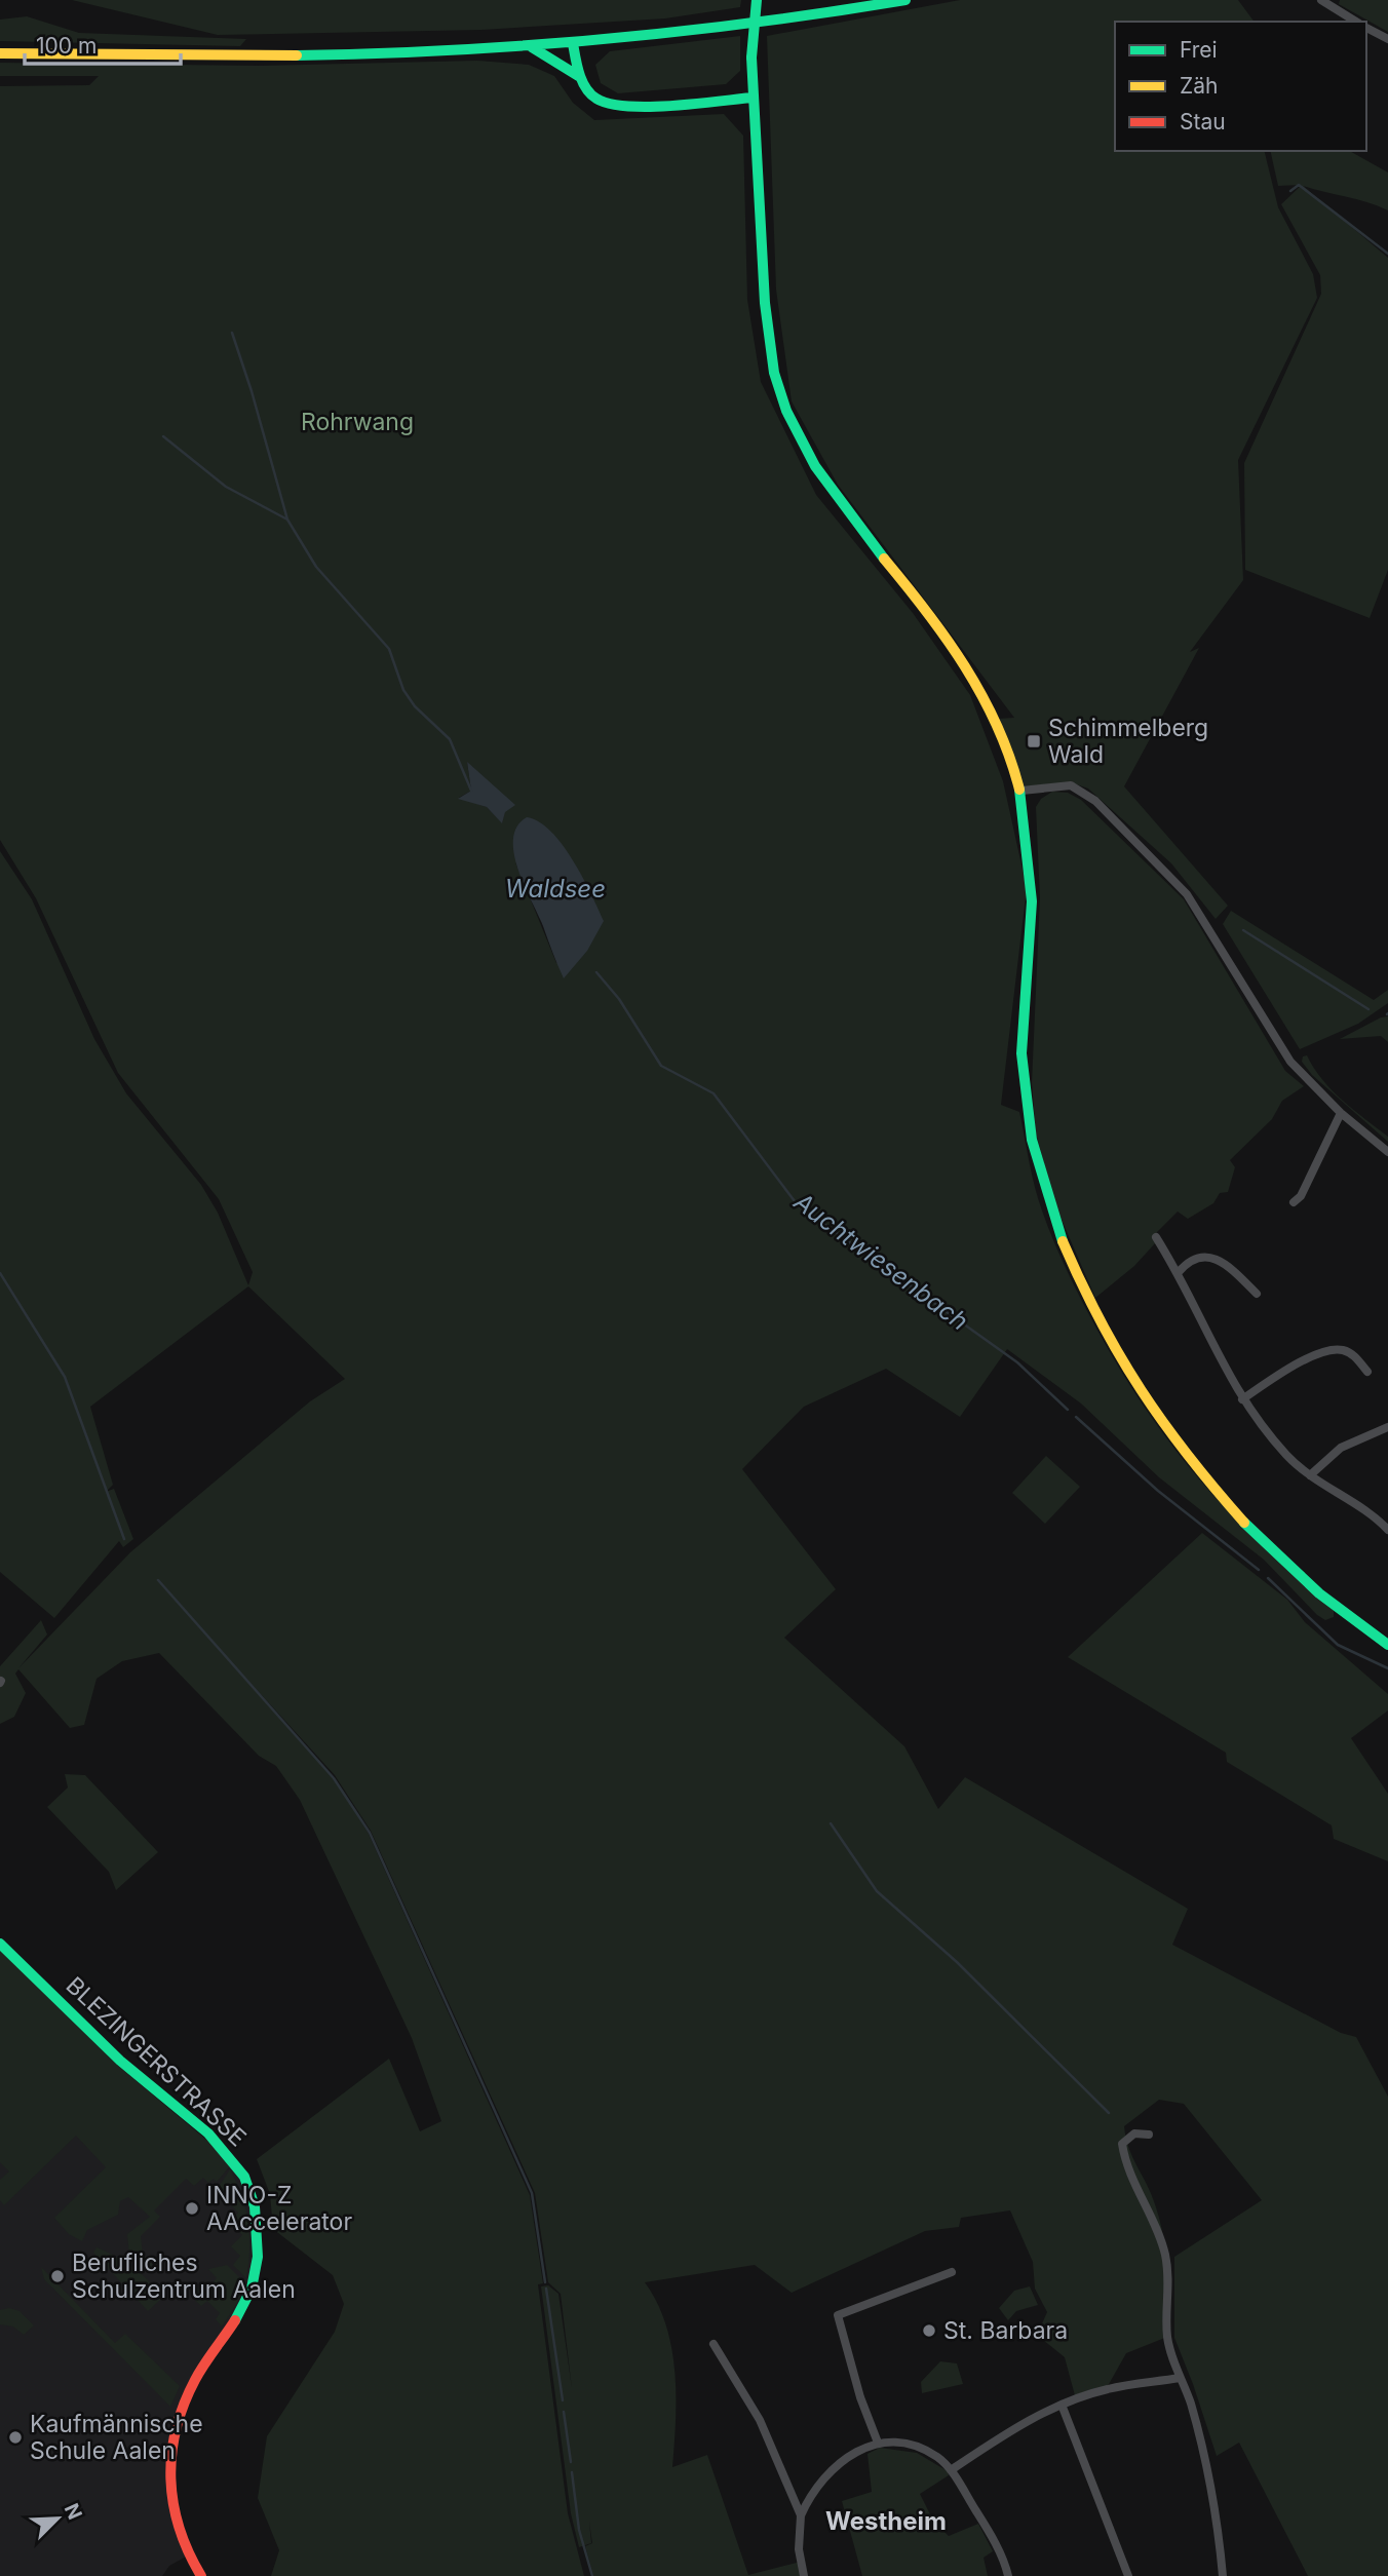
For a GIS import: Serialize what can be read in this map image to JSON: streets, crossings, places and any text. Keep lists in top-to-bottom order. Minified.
{"streets":{"street":["BLEZINGERSTRASSE"]},"districts":["Westheim"],"water":["Waldsee","Auchtwiesenbach"],"parks":["Rohrwang"],"places":{"transit":["Schimmelberg Wald"],"other":["INNO-Z AAccelerator","Berufliches Schulzentrum Aalen","St. Barbara","Kaufmännische Schule Aalen"]},"legend":["Frei","Zäh","Stau"],"scale_bar":"100 m","north":"top right"}
